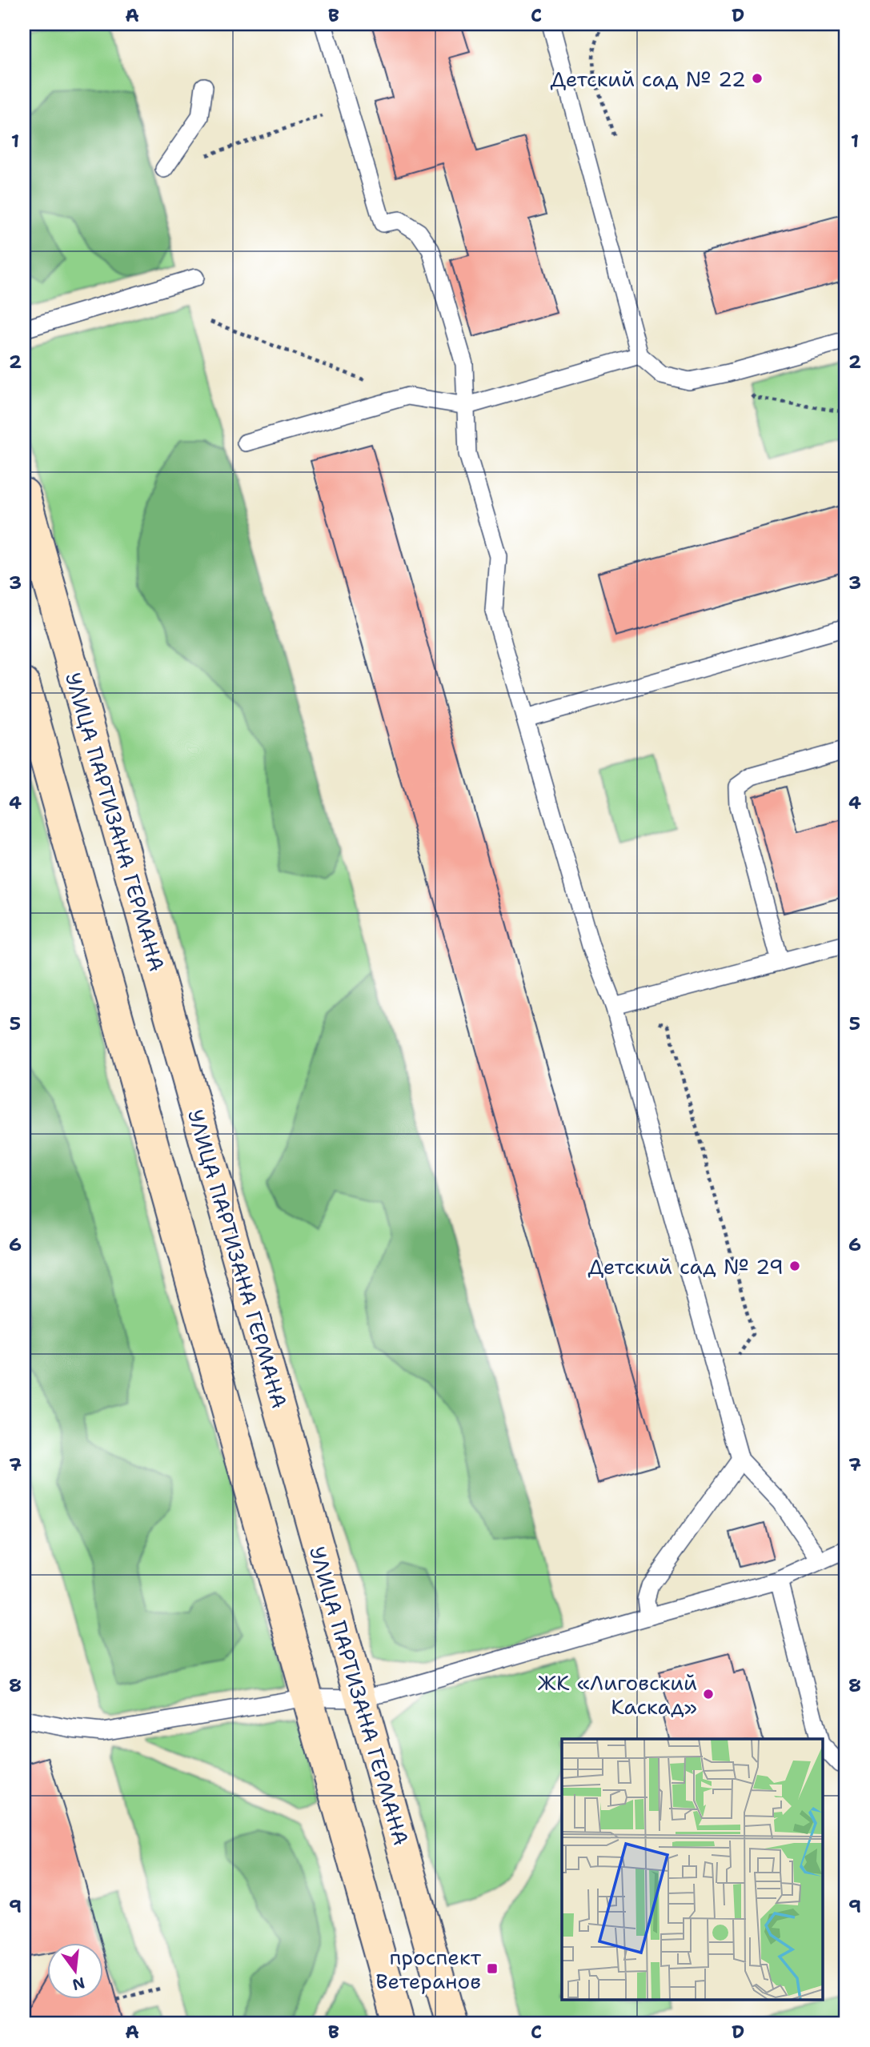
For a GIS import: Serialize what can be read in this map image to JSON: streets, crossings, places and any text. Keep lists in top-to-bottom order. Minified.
{"streets":{"main road":["УЛИЦА ПАРТИЗАНА ГЕРМАНА"]},"places":{"other":["Детский сад № 22","Детский сад № 29","ЖК «Лиговский Каскад»"],"transit":["проспект Ветеранов"]},"north":"bottom","grid":{"columns":["A","B","C","D"],"rows":["1","2","3","4","5","6","7","8","9"]}}
